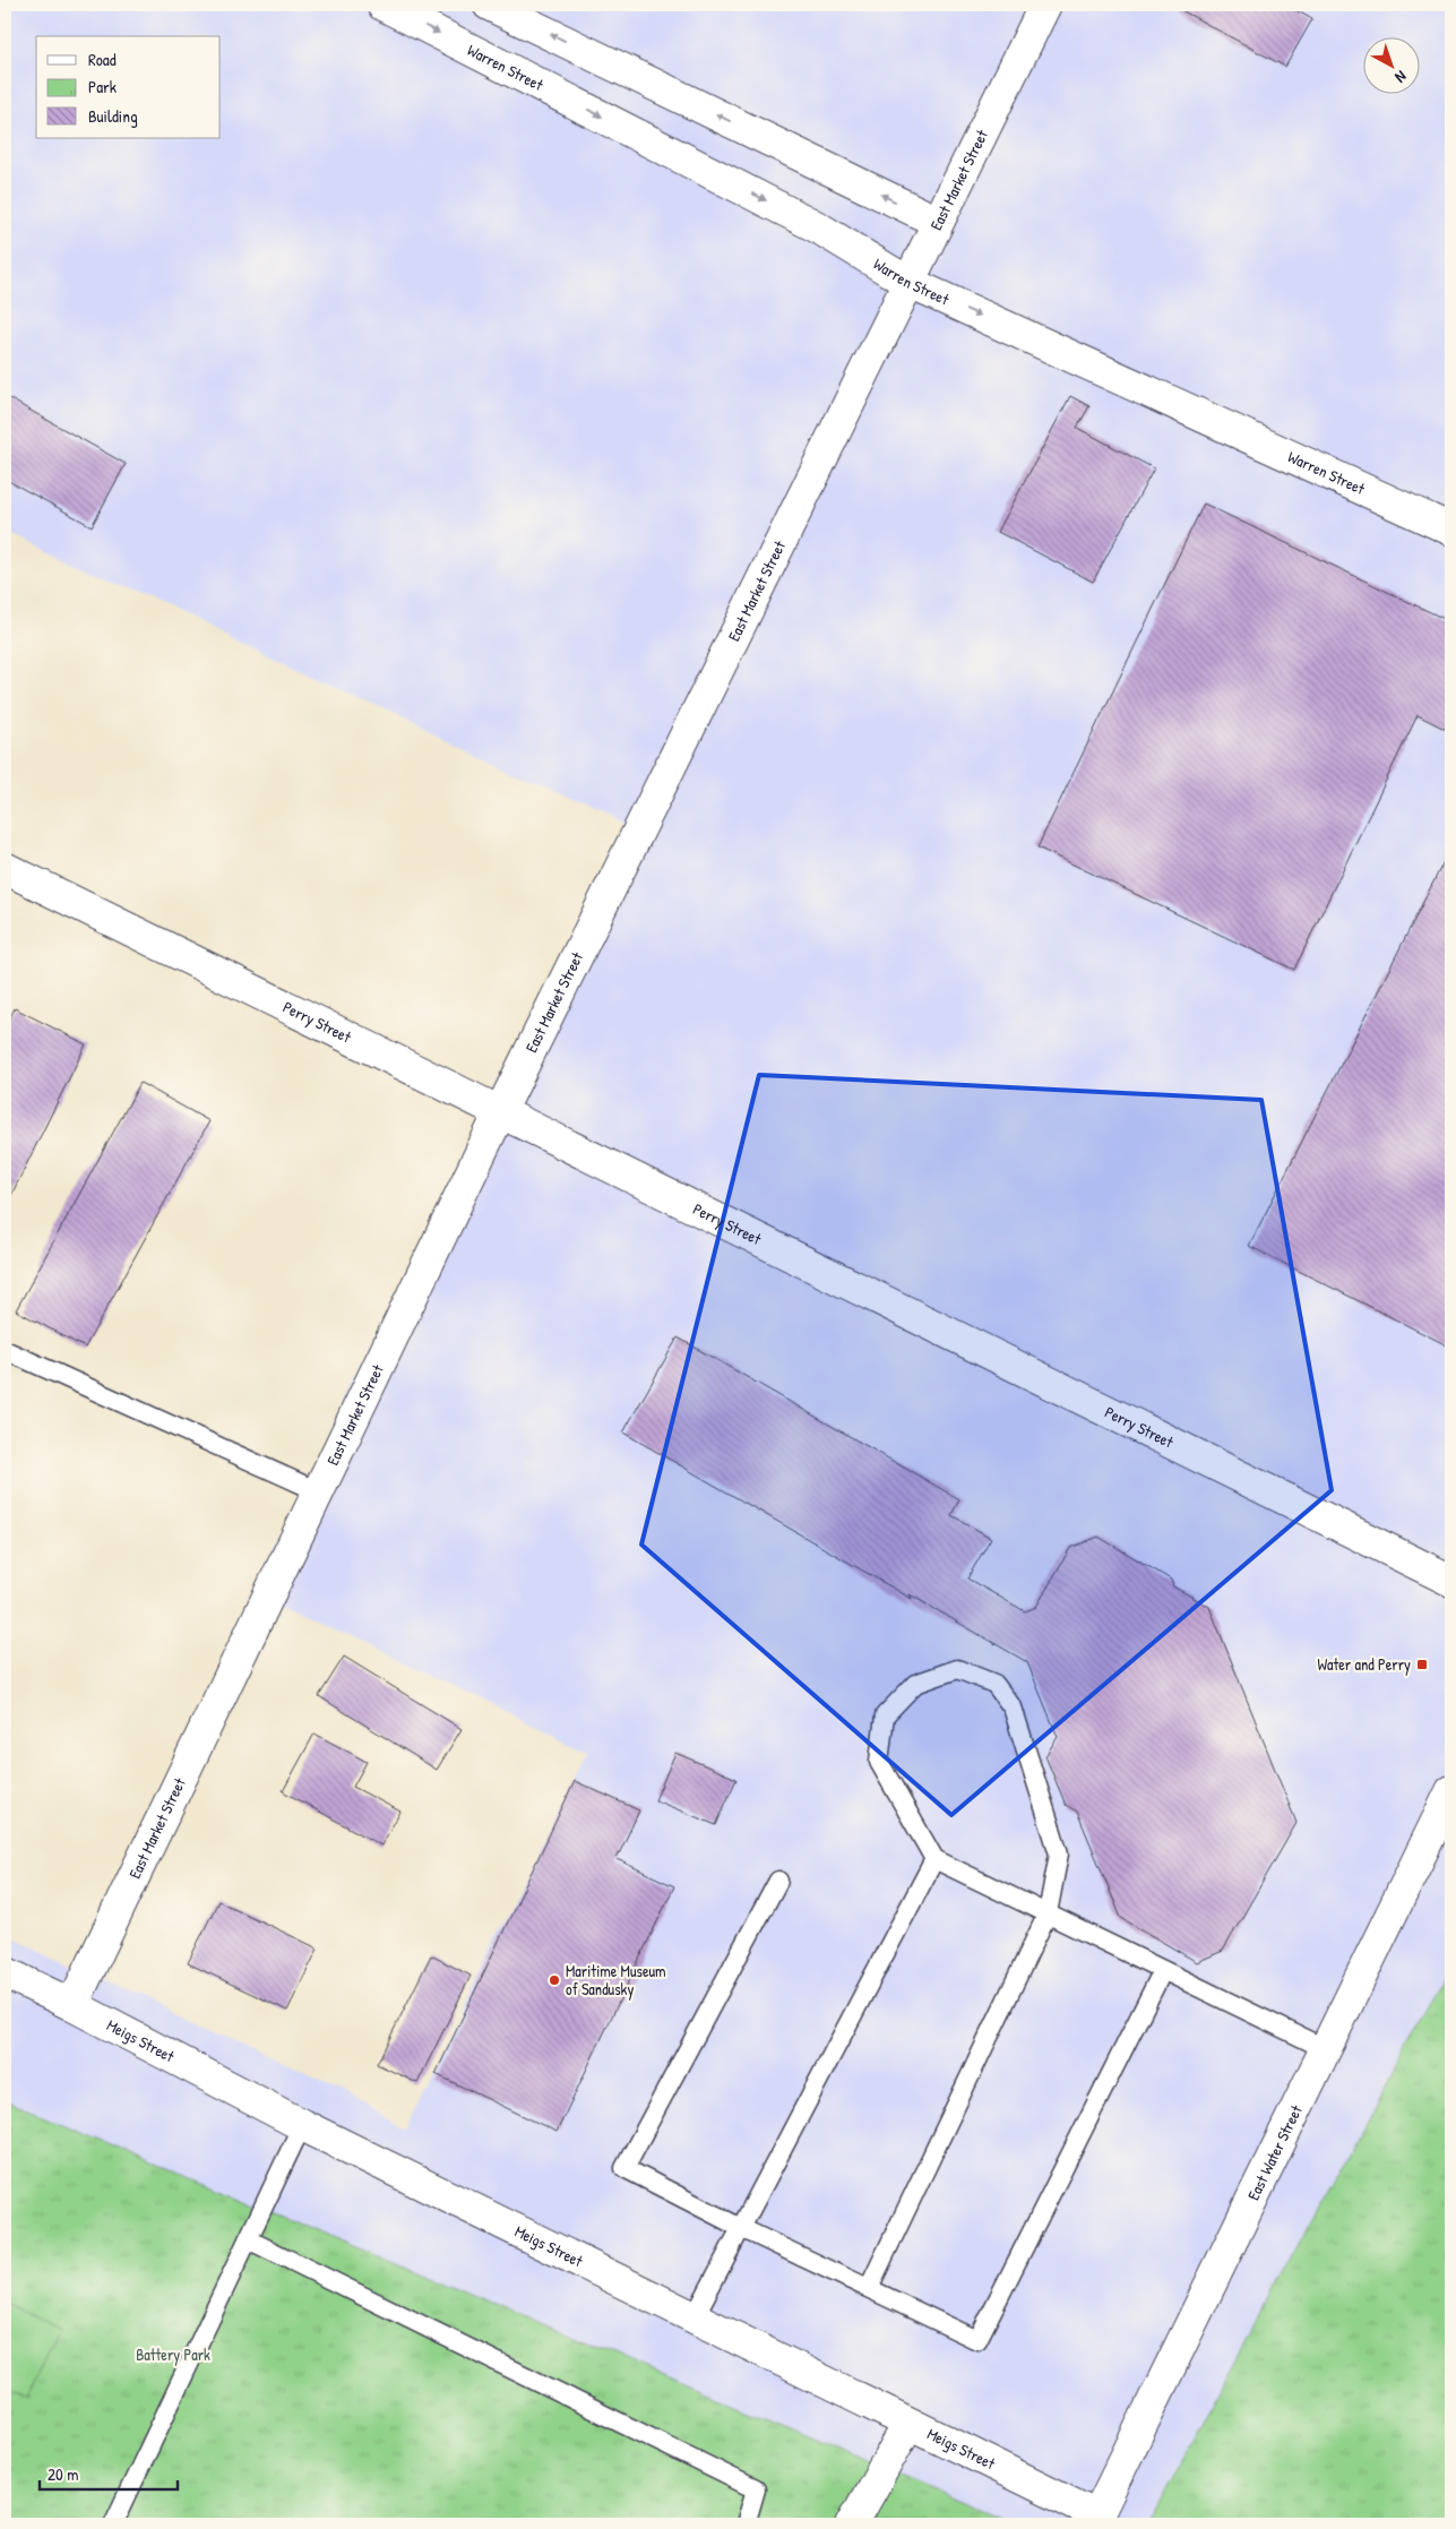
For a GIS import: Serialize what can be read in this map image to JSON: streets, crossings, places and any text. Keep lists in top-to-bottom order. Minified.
{"streets":{"street":["Warren Street","East Market Street","Perry Street","Meigs Street","East Water Street"]},"crossings":[["Warren Street","East Market Street"],["East Market Street","Perry Street"],["East Market Street","Meigs Street"],["Meigs Street","East Water Street"]],"parks":["Battery Park"],"places":{"transit":["Water and Perry"],"other":["Maritime Museum of Sandusky"]},"legend":["Road","Park","Building"],"scale_bar":"20 m","north":"bottom right"}
